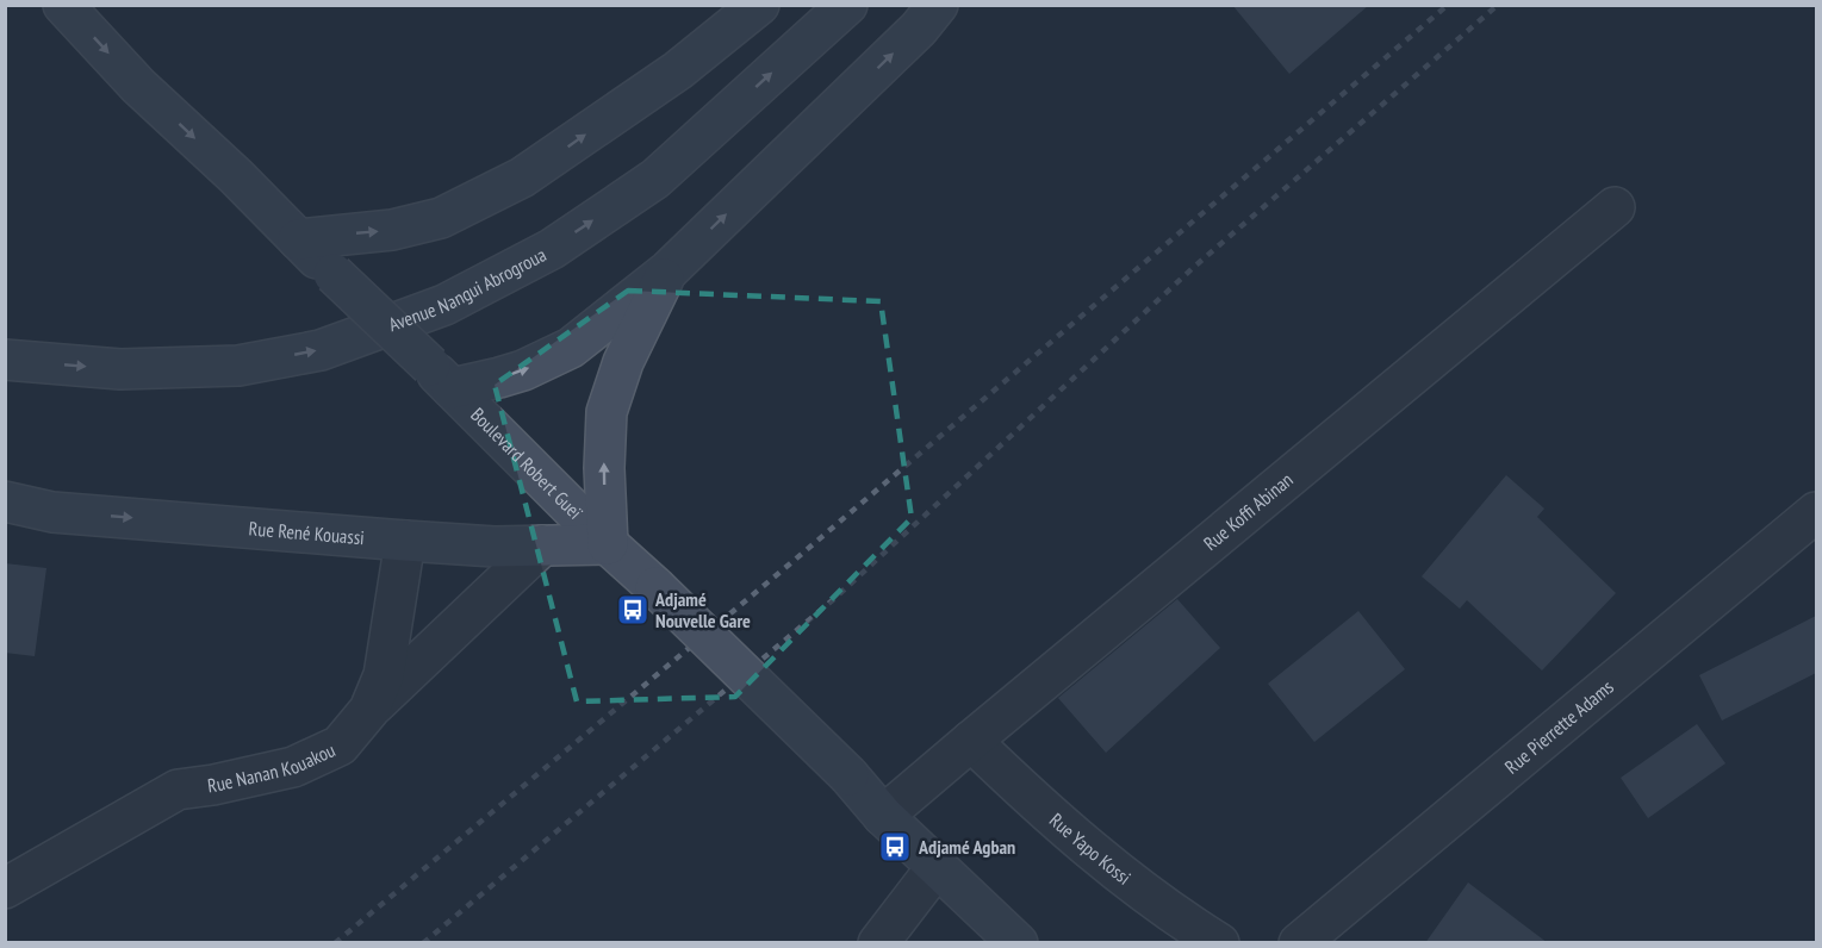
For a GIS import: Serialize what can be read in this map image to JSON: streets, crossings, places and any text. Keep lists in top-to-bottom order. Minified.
{"streets":{"main road":["Avenue Nangui Abrogroua","Boulevard Robert Gueï","Rue René Kouassi"],"street":["Rue Koffi Abinan","Rue Pierrette Adams","Rue Nanan Kouakou","Rue Yapo Kossi"]},"crossings":[["Boulevard Robert Gueï","Rue Koffi Abinan"],["Boulevard Robert Gueï","Rue René Kouassi"],["Rue Koffi Abinan","Rue Yapo Kossi"],["Rue René Kouassi","Rue Nanan Kouakou"]],"one_way":["Rue René Kouassi"],"places":{"bus stop":["Adjamé Nouvelle Gare","Adjamé Agban"]}}
